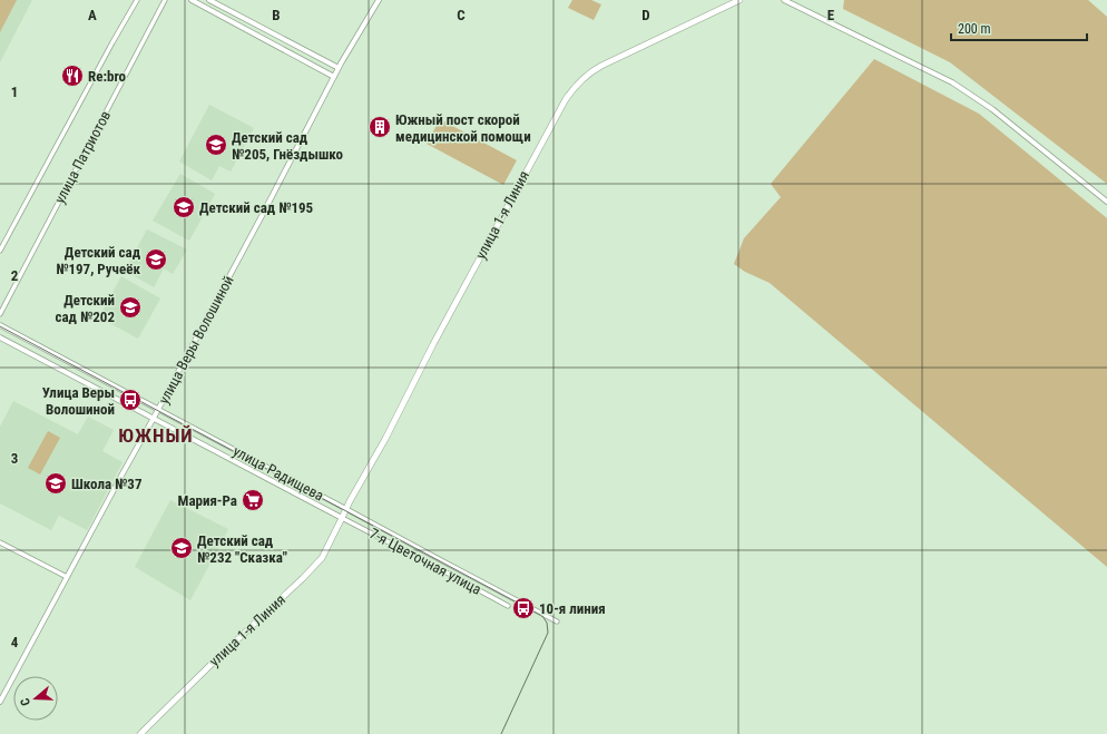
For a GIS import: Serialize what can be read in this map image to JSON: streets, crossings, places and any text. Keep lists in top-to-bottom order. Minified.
{"streets":{"main road":["улица 1-я Линия"],"street":["улица Патриотов","улица Веры Волошиной","улица Радищева","7-я Цветочная улица"]},"crossings":[["улица 1-я Линия","улица Радищева"],["улица 1-я Линия","7-я Цветочная улица"],["улица Веры Волошиной","улица Радищева"],["улица Радищева","7-я Цветочная улица"]],"districts":["ЮЖНЫЙ"],"places":{"restaurant":["Re:bro"],"building":["Южный пост скорой медицинской помощи"],"school or university":["Детский сад №205, Гнёздышко","Детский сад №195","Детский сад №197, Ручеёк","Детский сад №202","Школа №37","Детский сад №232 \"Сказка\""],"bus stop":["Улица Веры Волошиной","10-я линия"],"supermarket":["Мария-Ра"]},"scale_bar":"200 m","north":"left","grid":{"columns":["A","B","C","D","E"],"rows":["1","2","3","4"]}}
